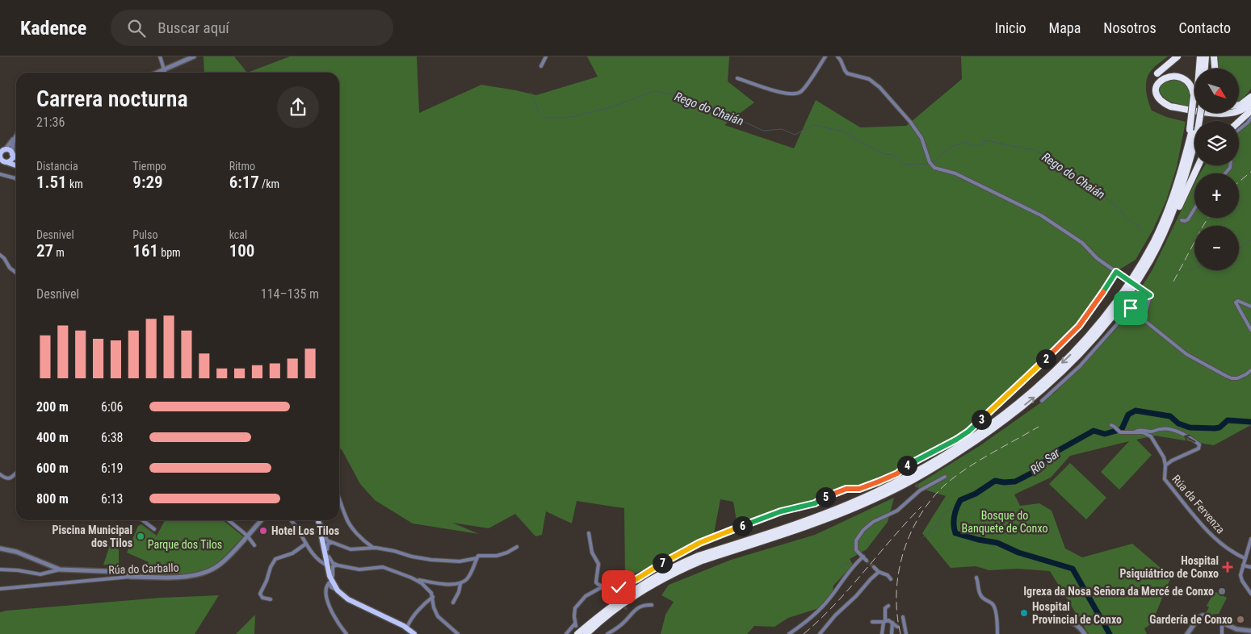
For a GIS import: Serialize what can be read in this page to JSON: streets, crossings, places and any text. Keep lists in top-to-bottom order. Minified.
{"streets":{"street":["Rúa da Fervenza","Rúa do Carballo"]},"water":["Rego do Chaián","Río Sar"],"parks":["Bosque do Banquete de Conxo","Parque dos Tilos"],"places":{"other":["Hotel Los Tilos","Piscina Municipal dos Tilos","Igrexa da Nosa Señora da Mercé de Conxo","Hospital Provincial de Conxo","Gardería de Conxo"],"health":["Hospital Psiquiátrico de Conxo"]},"north":"bottom right","page":{"header":"Kadence","search":"Buscar aquí","nav":["Inicio","Mapa","Nosotros","Contacto"],"map_buttons":["+","−"],"heading":["Carrera nocturna","21:36"],"stats":[["Distancia","1.51 km"],["Tiempo","9:29"],["Ritmo","6:17 /km"],["Desnivel","27 m"],["Pulso","161 bpm"],["kcal","100"]],"chart":["Desnivel","114–135 m"],"pins":["2","3","4","5","6","7"],"list":[{"name":"200 m","note":"6:06"},{"name":"400 m","note":"6:38"},{"name":"600 m","note":"6:19"},{"name":"800 m","note":"6:13"}]}}
